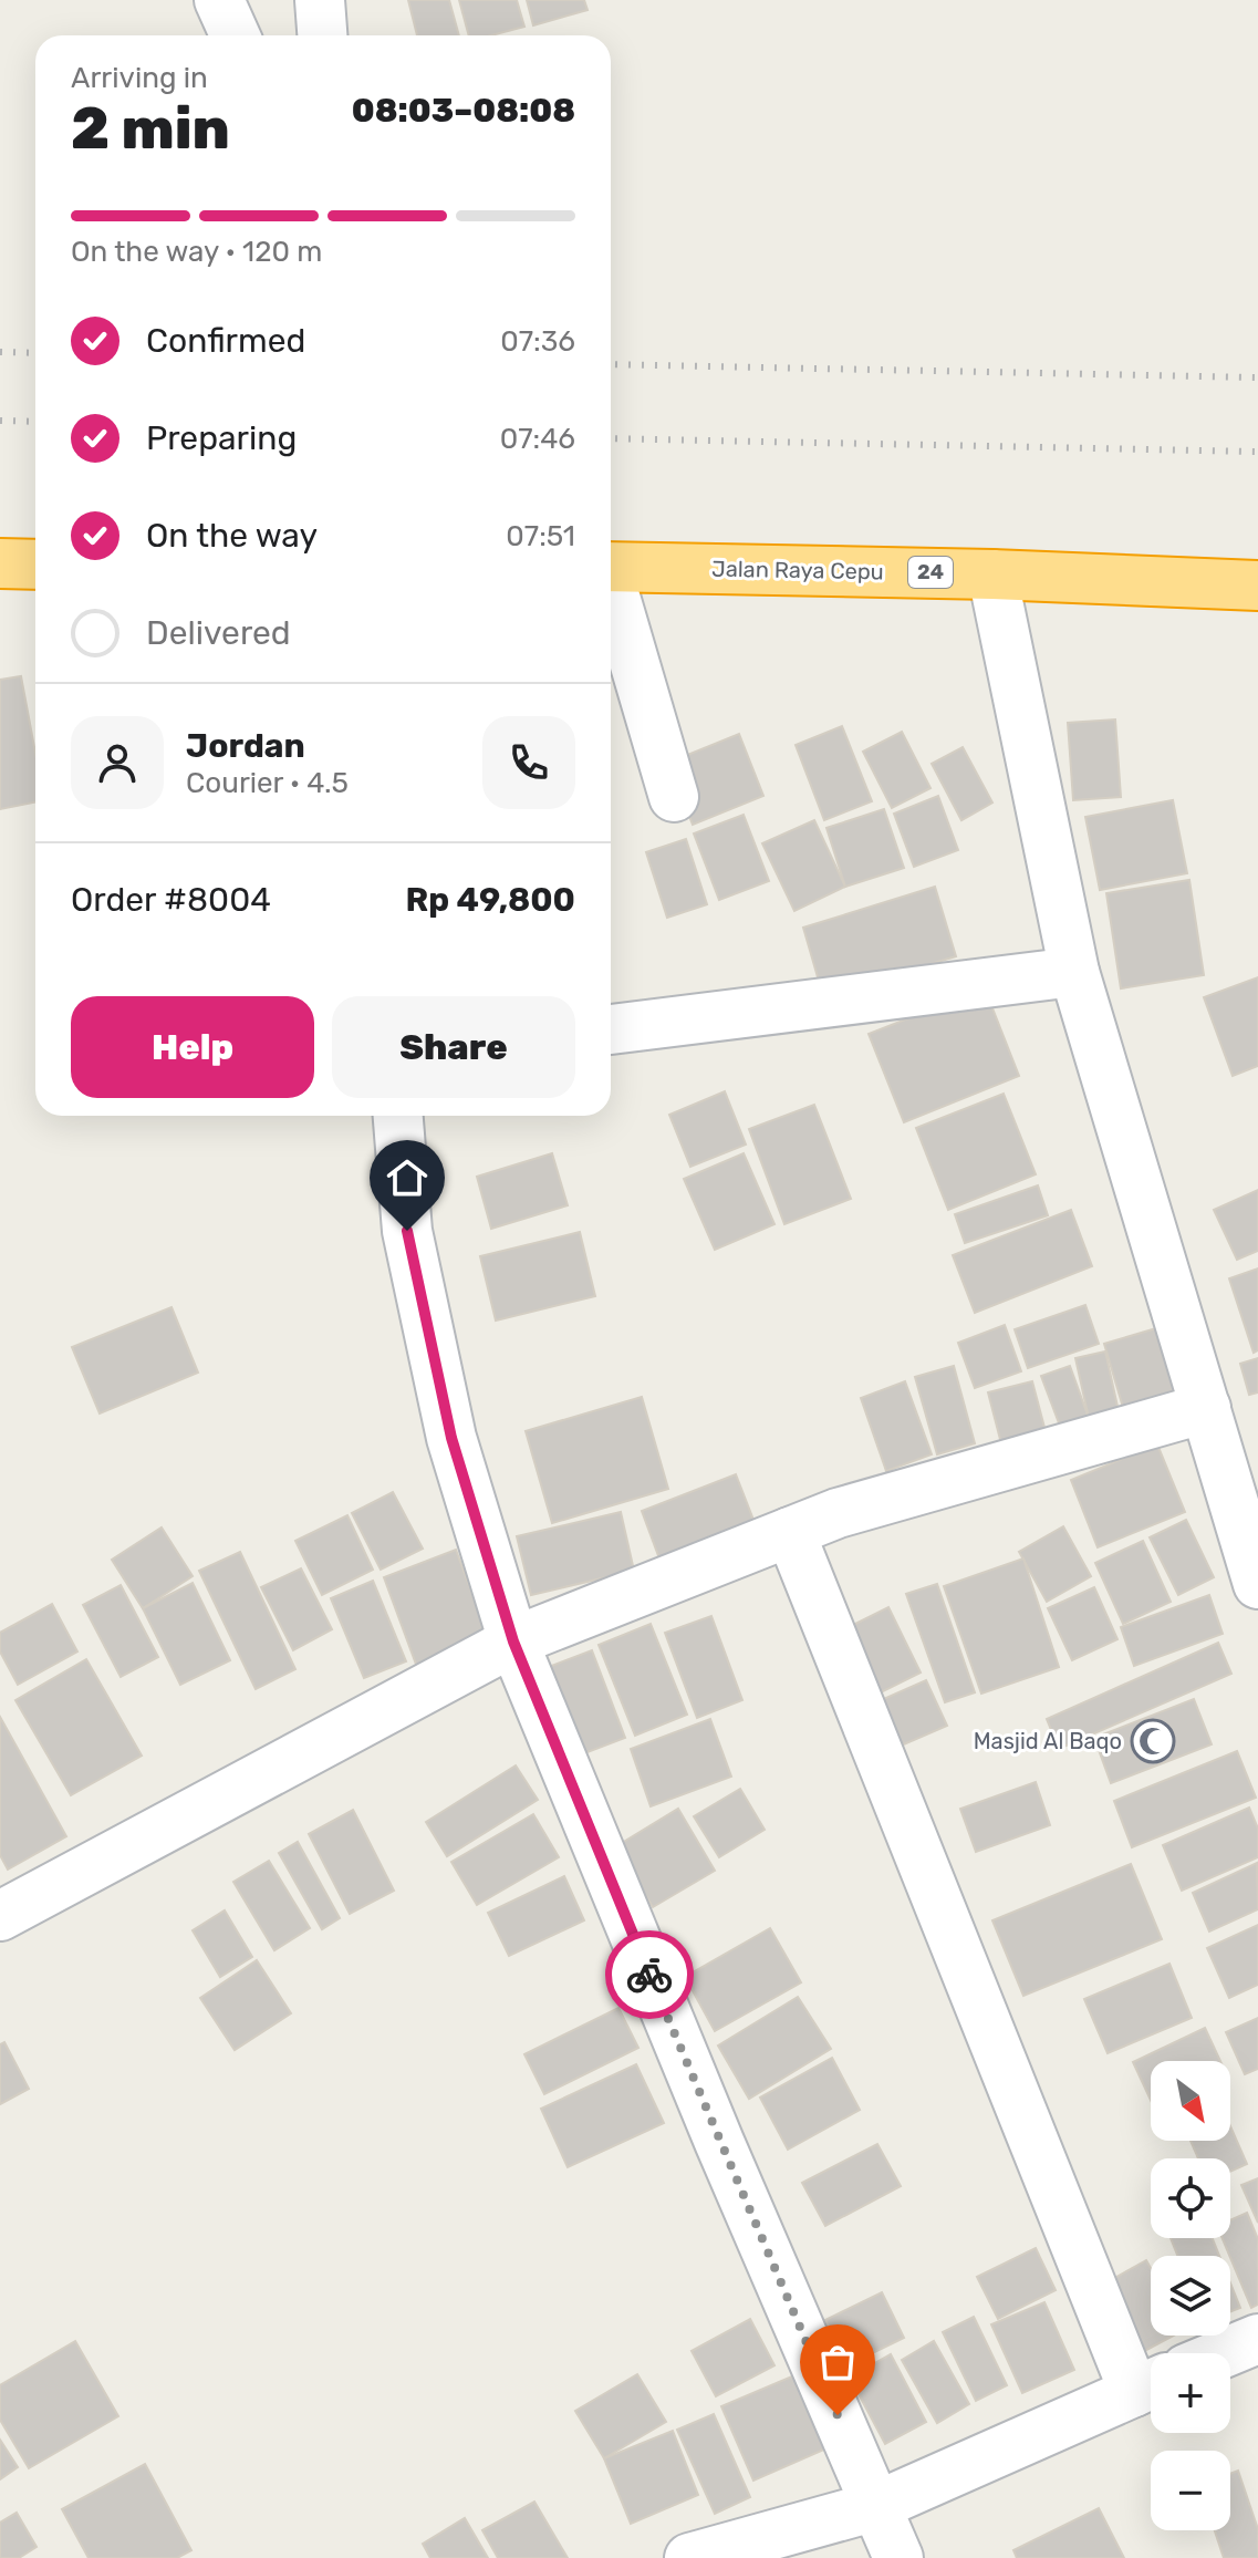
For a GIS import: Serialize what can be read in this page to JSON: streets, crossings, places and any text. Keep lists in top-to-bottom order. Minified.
{"streets":{"highway":["Jalan Raya Cepu","24"]},"places":{"mosque":["Masjid Al Baqo"]},"north":"bottom right","page":{"heading":["2 min","Arriving in","08:03–08:08"],"panel":["Jordan","Courier · 4.5","Order #8004","Rp 49,800"],"bar":"On the way · 120 m","list":[["Confirmed","07:36"],["Preparing","07:46"],["On the way","07:51"],"Delivered"],"buttons":["Help","Share"],"map_buttons":["+","−"]}}
